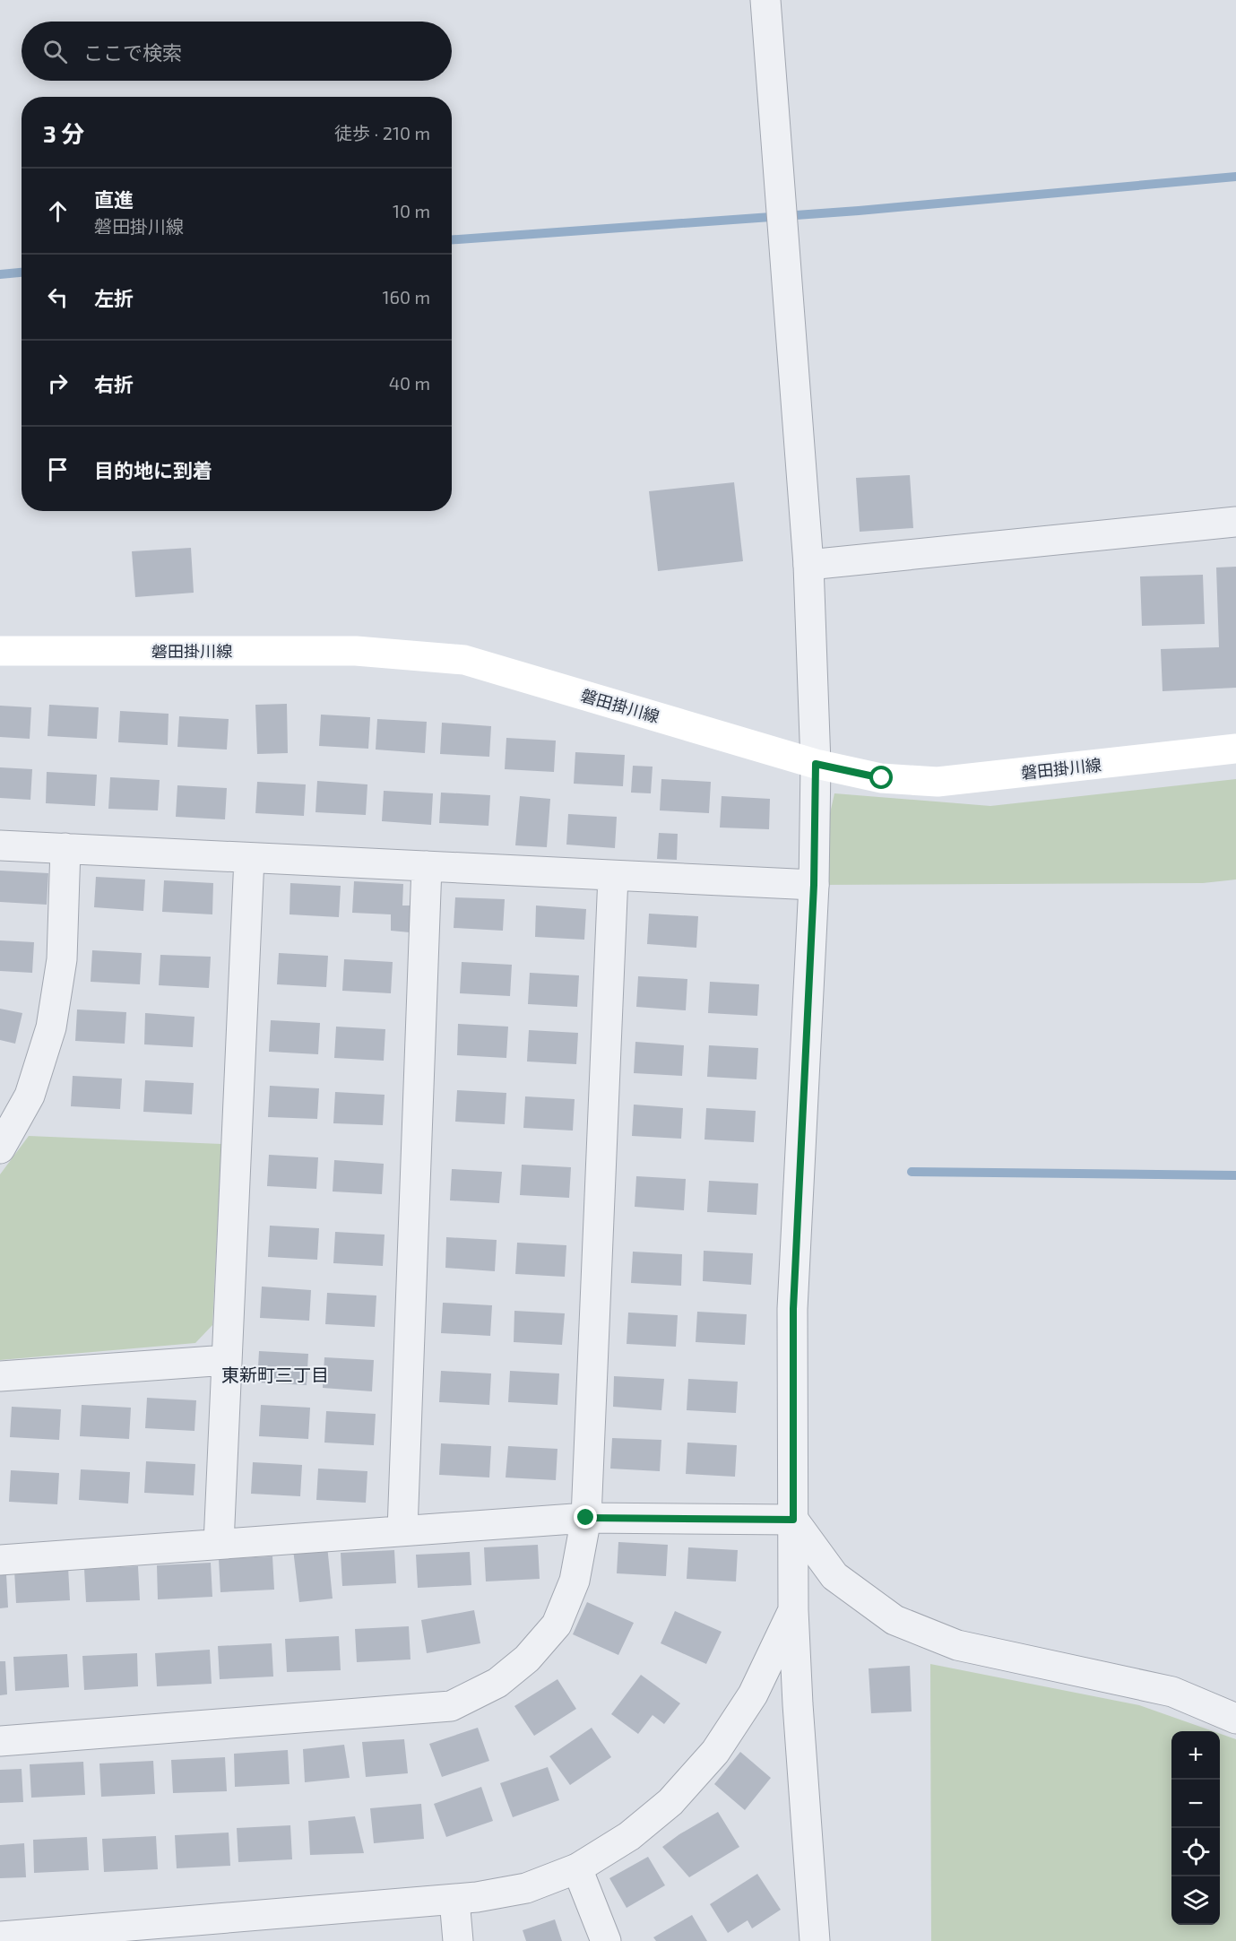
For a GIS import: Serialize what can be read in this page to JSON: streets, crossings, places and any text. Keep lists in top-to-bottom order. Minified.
{"streets":{"main road":["磐田掛川線"]},"districts":["東新町三丁目"],"page":{"search":"ここで検索","heading":["3 分","徒歩 · 210 m"],"list":[["直進","磐田掛川線","10 m"],["左折","160 m"],["右折","40 m"],"目的地に到着"],"map_buttons":["+","−"]}}
